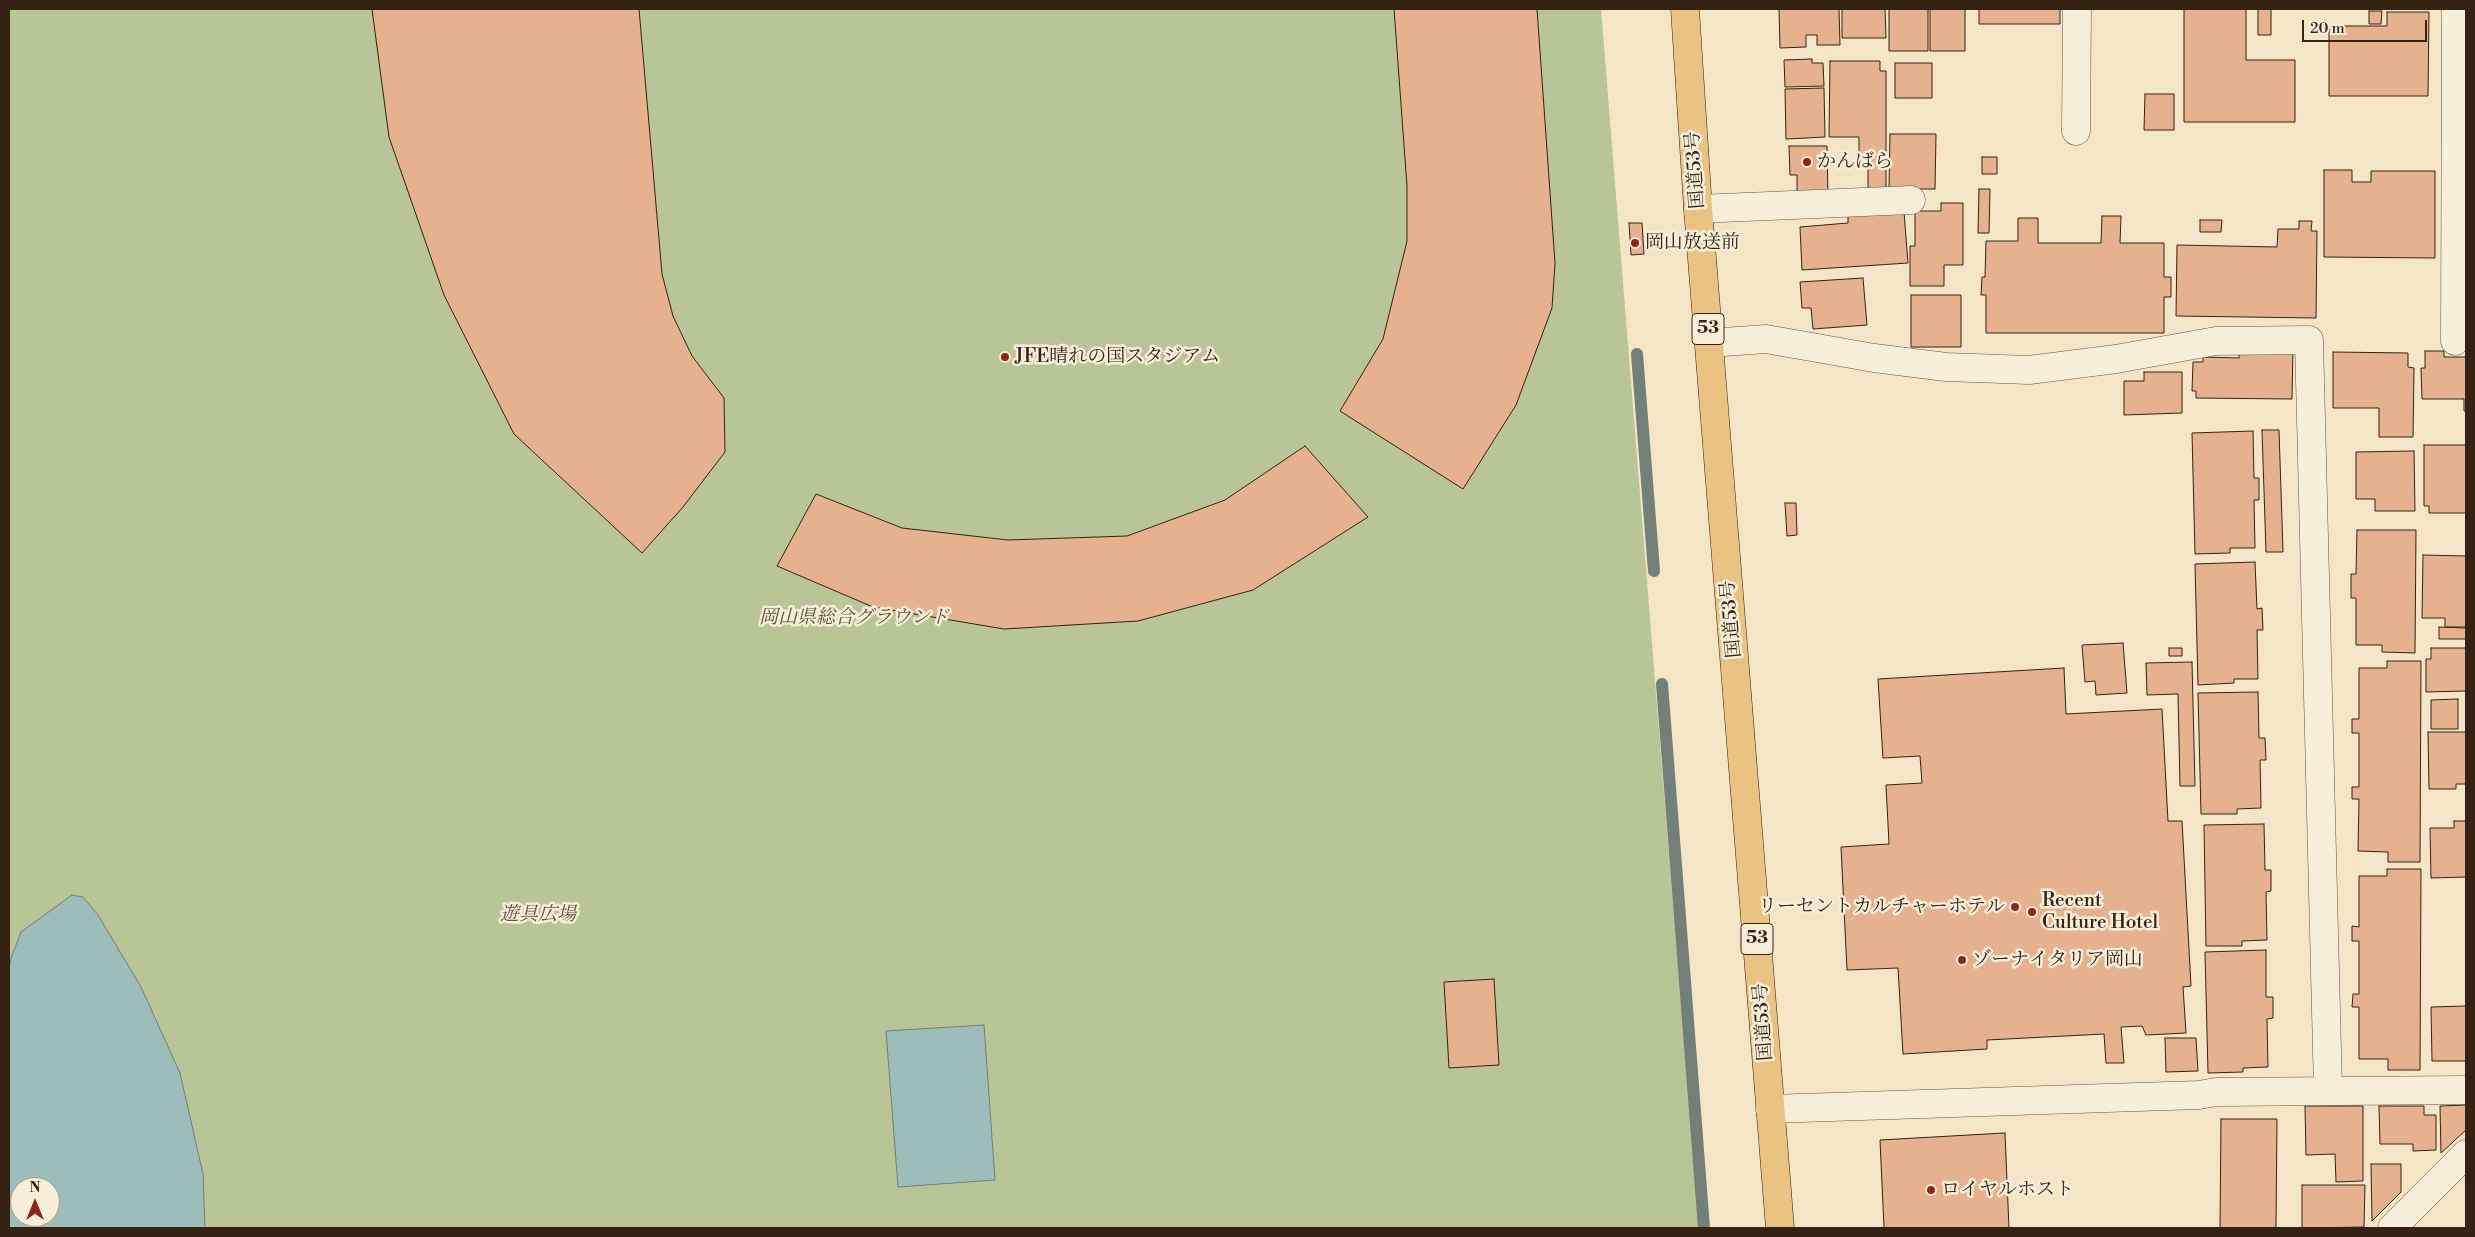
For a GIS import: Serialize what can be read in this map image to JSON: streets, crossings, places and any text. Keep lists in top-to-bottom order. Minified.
{"streets":{"highway":["国道53号","53"]},"parks":["岡山県総合グラウンド","遊具広場"],"places":["かんばら","岡山放送前","JFE晴れの国スタジアム","リーセントカルチャーホテル","Recent Culture Hotel","ゾーナイタリア岡山","ロイヤルホスト"],"scale_bar":"20 m","north":"top"}
